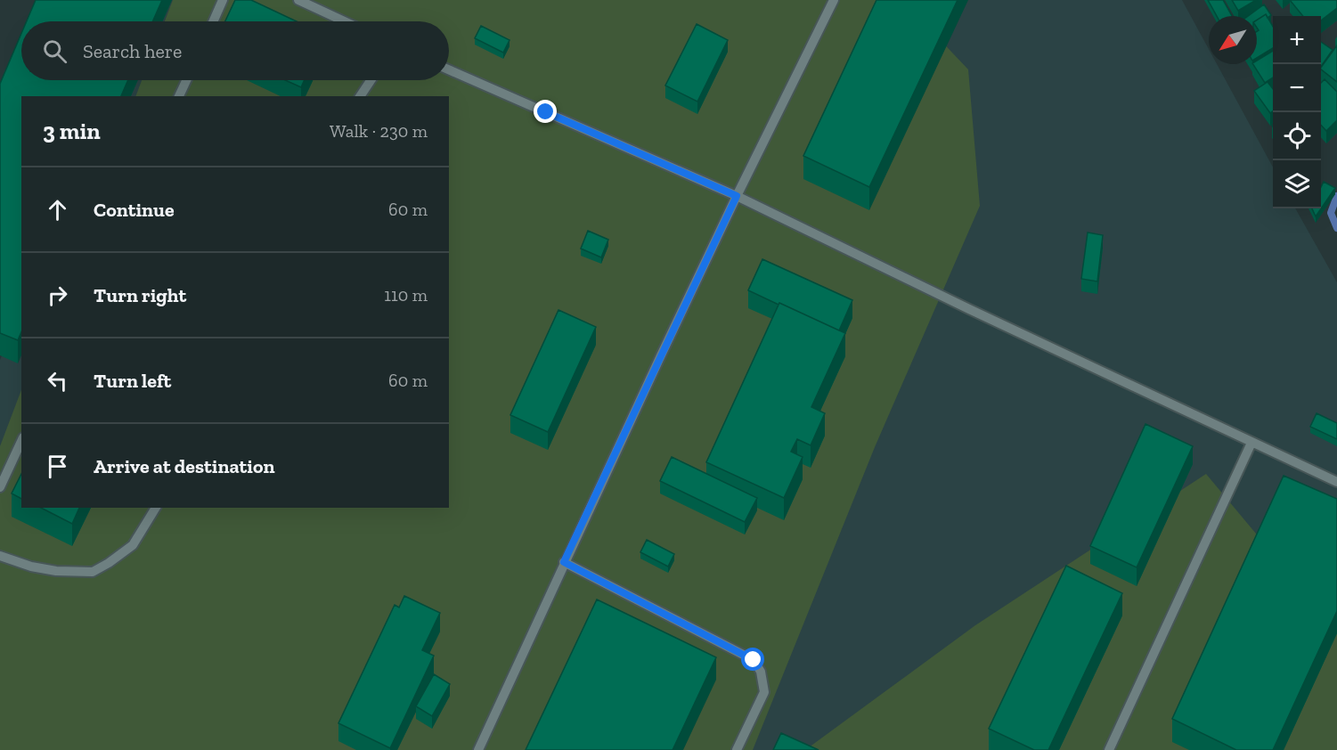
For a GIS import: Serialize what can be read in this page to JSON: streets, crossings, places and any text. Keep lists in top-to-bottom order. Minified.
{"north":"bottom left","page":{"map_buttons":["+","−"],"search":"Search here","heading":["3 min","Walk · 230 m"],"list":[["Continue","60 m"],["Turn right","110 m"],["Turn left","60 m"],"Arrive at destination"]}}
